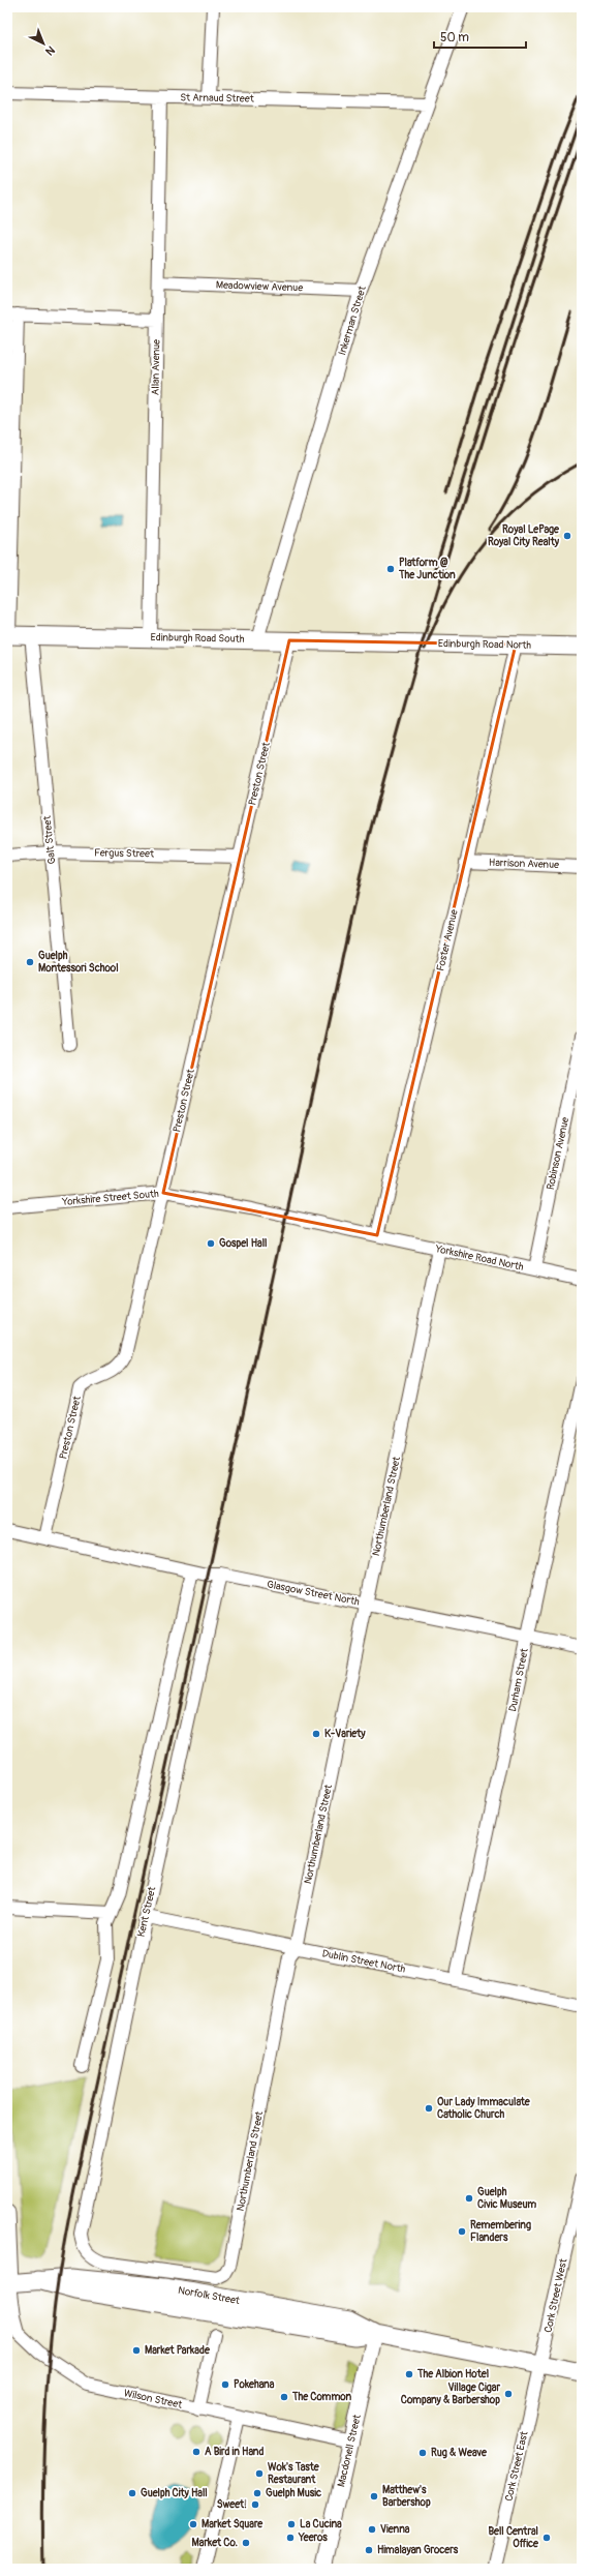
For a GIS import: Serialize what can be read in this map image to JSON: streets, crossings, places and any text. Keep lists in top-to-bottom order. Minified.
{"streets":{"main road":["Edinburgh Road South","Edinburgh Road North","Norfolk Street"],"street":["St Arnaud Street","Meadowview Avenue","Inkerman Street","Allan Avenue","Preston Street","Galt Street","Fergus Street","Harrison Avenue","Foster Avenue","Robinson Avenue","Yorkshire Street South","Yorkshire Road North","Northumberland Street","Glasgow Street North","Durham Street","Kent Street","Dublin Street North","Cork Street West","Wilson Street","Macdonell Street","Cork Street East"]},"crossings":[["St Arnaud Street","Inkerman Street"],["St Arnaud Street","Allan Avenue"],["Meadowview Avenue","Inkerman Street"],["Meadowview Avenue","Allan Avenue"],["Inkerman Street","Edinburgh Road South"],["Allan Avenue","Edinburgh Road South"],["Edinburgh Road South","Edinburgh Road North"],["Edinburgh Road South","Preston Street"],["Edinburgh Road South","Galt Street"],["Edinburgh Road North","Foster Avenue"],["Preston Street","Fergus Street"],["Preston Street","Yorkshire Street South"],["Preston Street","Glasgow Street North"],["Galt Street","Fergus Street"],["Harrison Avenue","Foster Avenue"],["Foster Avenue","Yorkshire Street South"],["Foster Avenue","Yorkshire Road North"],["Robinson Avenue","Yorkshire Road North"],["Yorkshire Street South","Yorkshire Road North"],["Yorkshire Road North","Northumberland Street"],["Northumberland Street","Glasgow Street North"],["Northumberland Street","Kent Street"],["Northumberland Street","Dublin Street North"],["Glasgow Street North","Durham Street"],["Glasgow Street North","Kent Street"],["Durham Street","Dublin Street North"],["Kent Street","Dublin Street North"],["Norfolk Street","Cork Street West"],["Norfolk Street","Wilson Street"],["Norfolk Street","Macdonell Street"],["Norfolk Street","Cork Street East"],["Cork Street West","Cork Street East"],["Wilson Street","Macdonell Street"]],"places":["Royal LePage Royal City Realty","Platform @ The Junction","Guelph Montessori School","Gospel Hall","K-Variety","Our Lady Immaculate Catholic Church","Guelph Civic Museum","Remembering Flanders","Market Parkade","The Albion Hotel","Pokehana","Village Cigar Company & Barbershop","The Common","A Bird in Hand","Rug & Weave","Wok's Taste Restaurant","Guelph City Hall","Guelph Music","Matthew's Barbershop","Sweet!","Market Square","La Cucina","Vienna","Yeeros","Bell Central Office","Market Co.","Himalayan Grocers"],"scale_bar":"50 m","north":"bottom right"}
